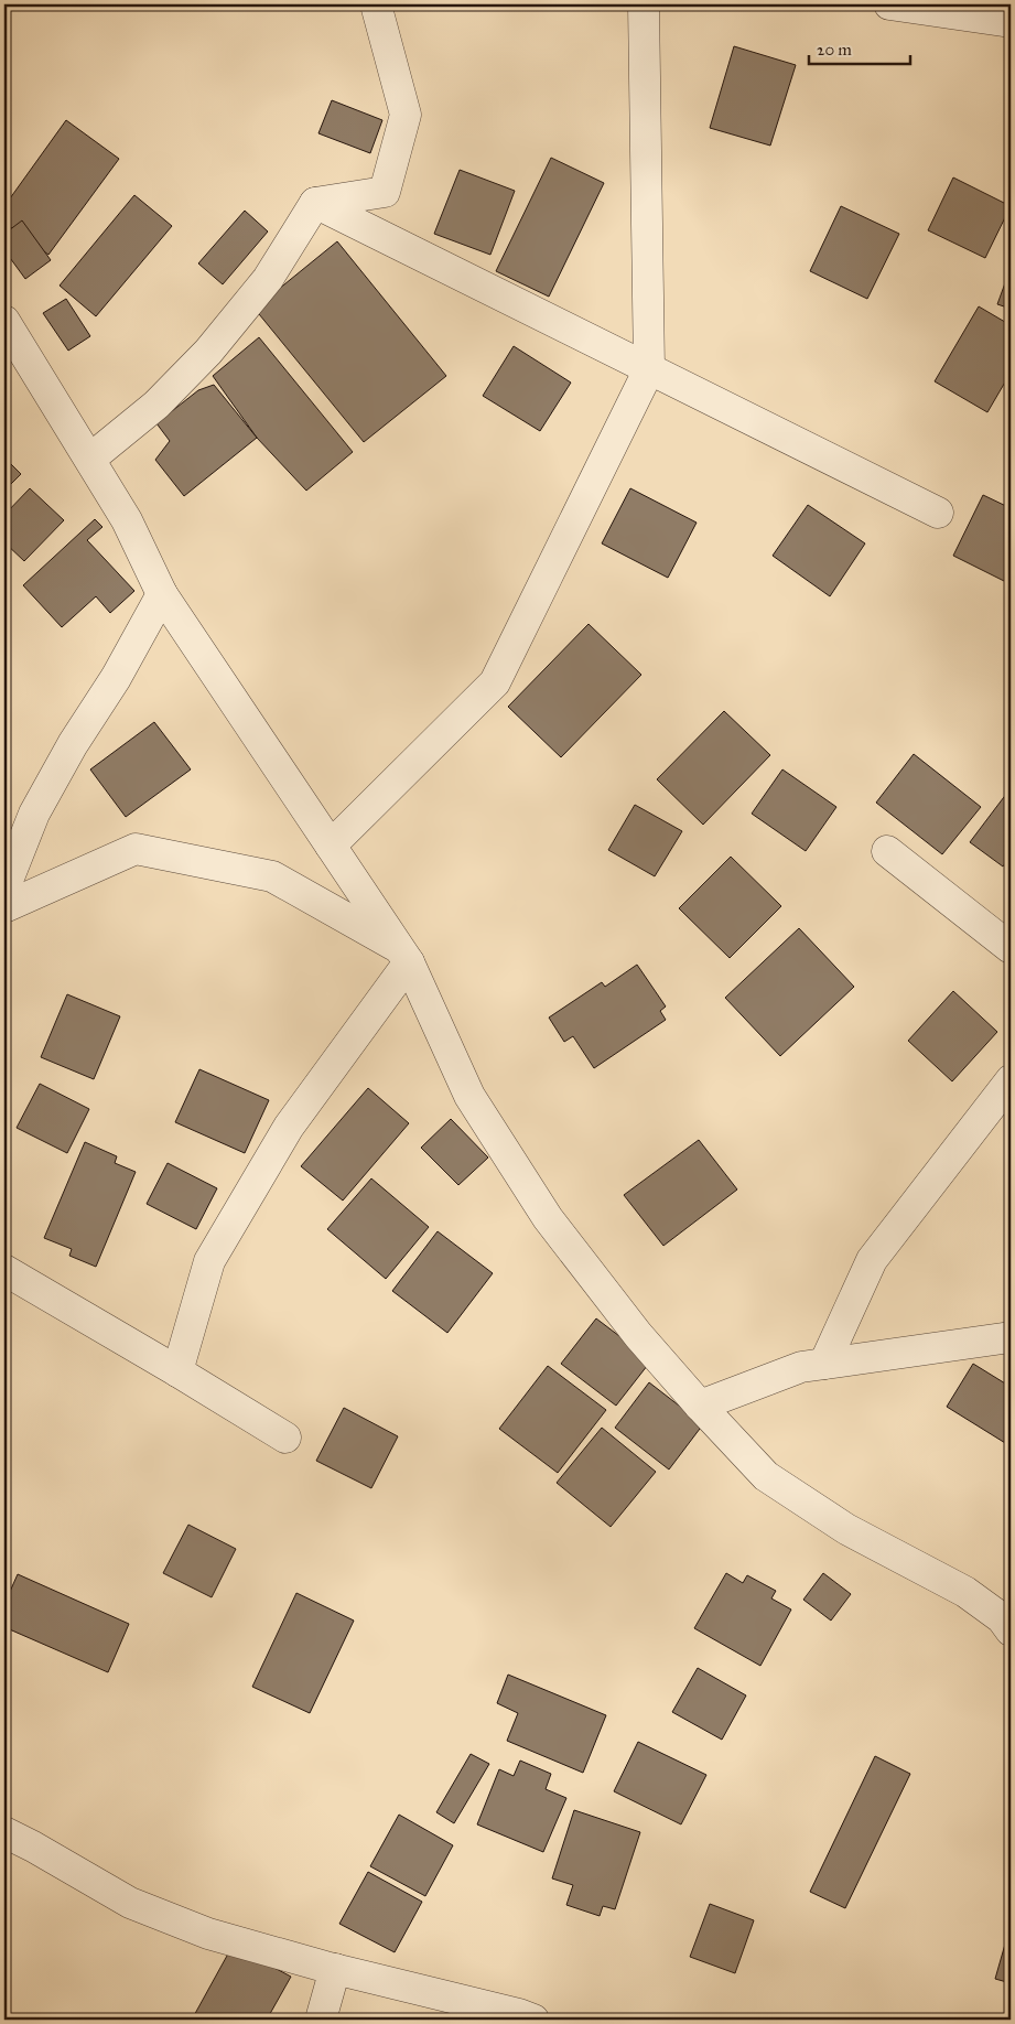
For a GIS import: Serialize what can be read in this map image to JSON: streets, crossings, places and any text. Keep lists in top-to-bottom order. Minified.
{"scale_bar":"20 m"}
